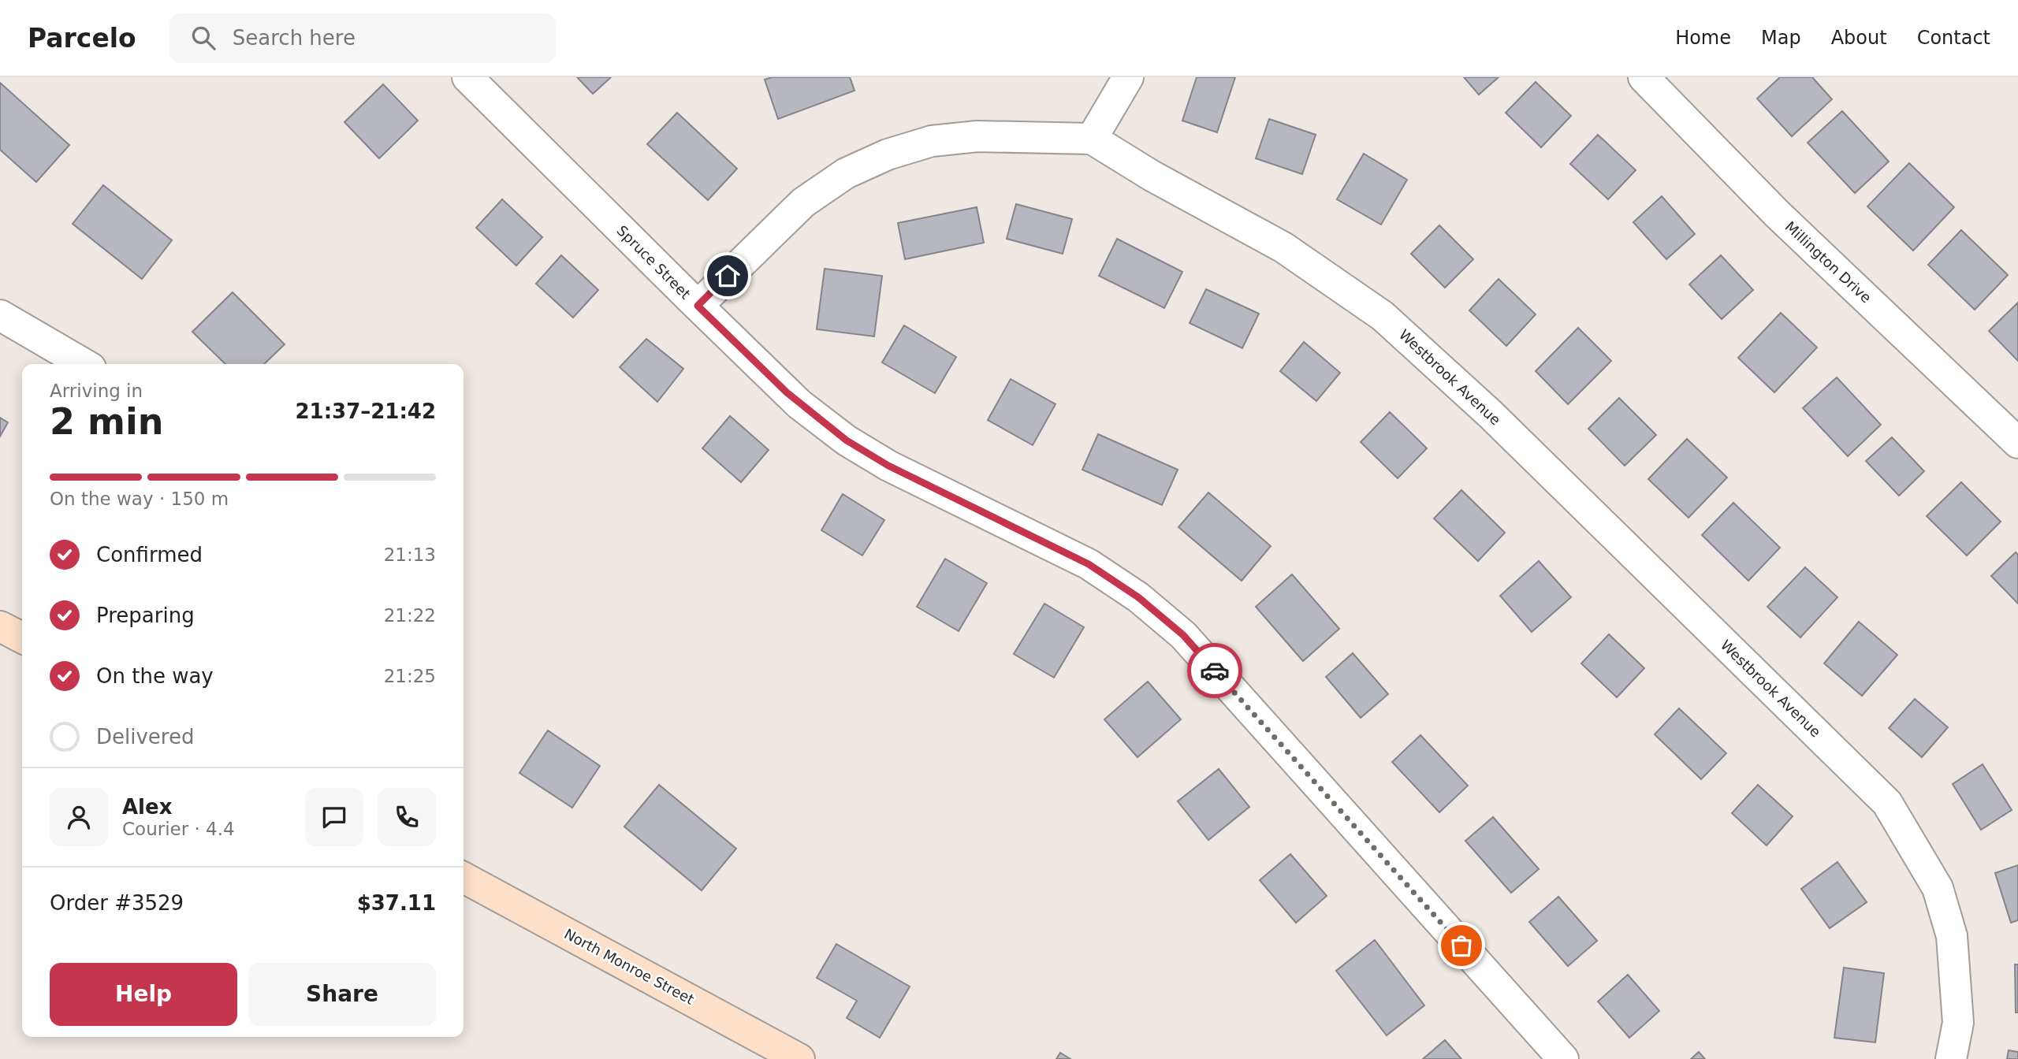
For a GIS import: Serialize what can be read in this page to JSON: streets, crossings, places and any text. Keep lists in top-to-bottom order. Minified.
{"streets":{"main road":["North Monroe Street"],"street":["Spruce Street","Millington Drive","Westbrook Avenue"]},"page":{"header":"Parcelo","search":"Search here","nav":["Home","Map","About","Contact"],"heading":["2 min","Arriving in","21:37–21:42"],"panel":["Alex","Courier · 4.4","Order #3529","$37.11"],"bar":"On the way · 150 m","list":[["Confirmed","21:13"],["Preparing","21:22"],["On the way","21:25"],"Delivered"],"buttons":["Help","Share"]}}
